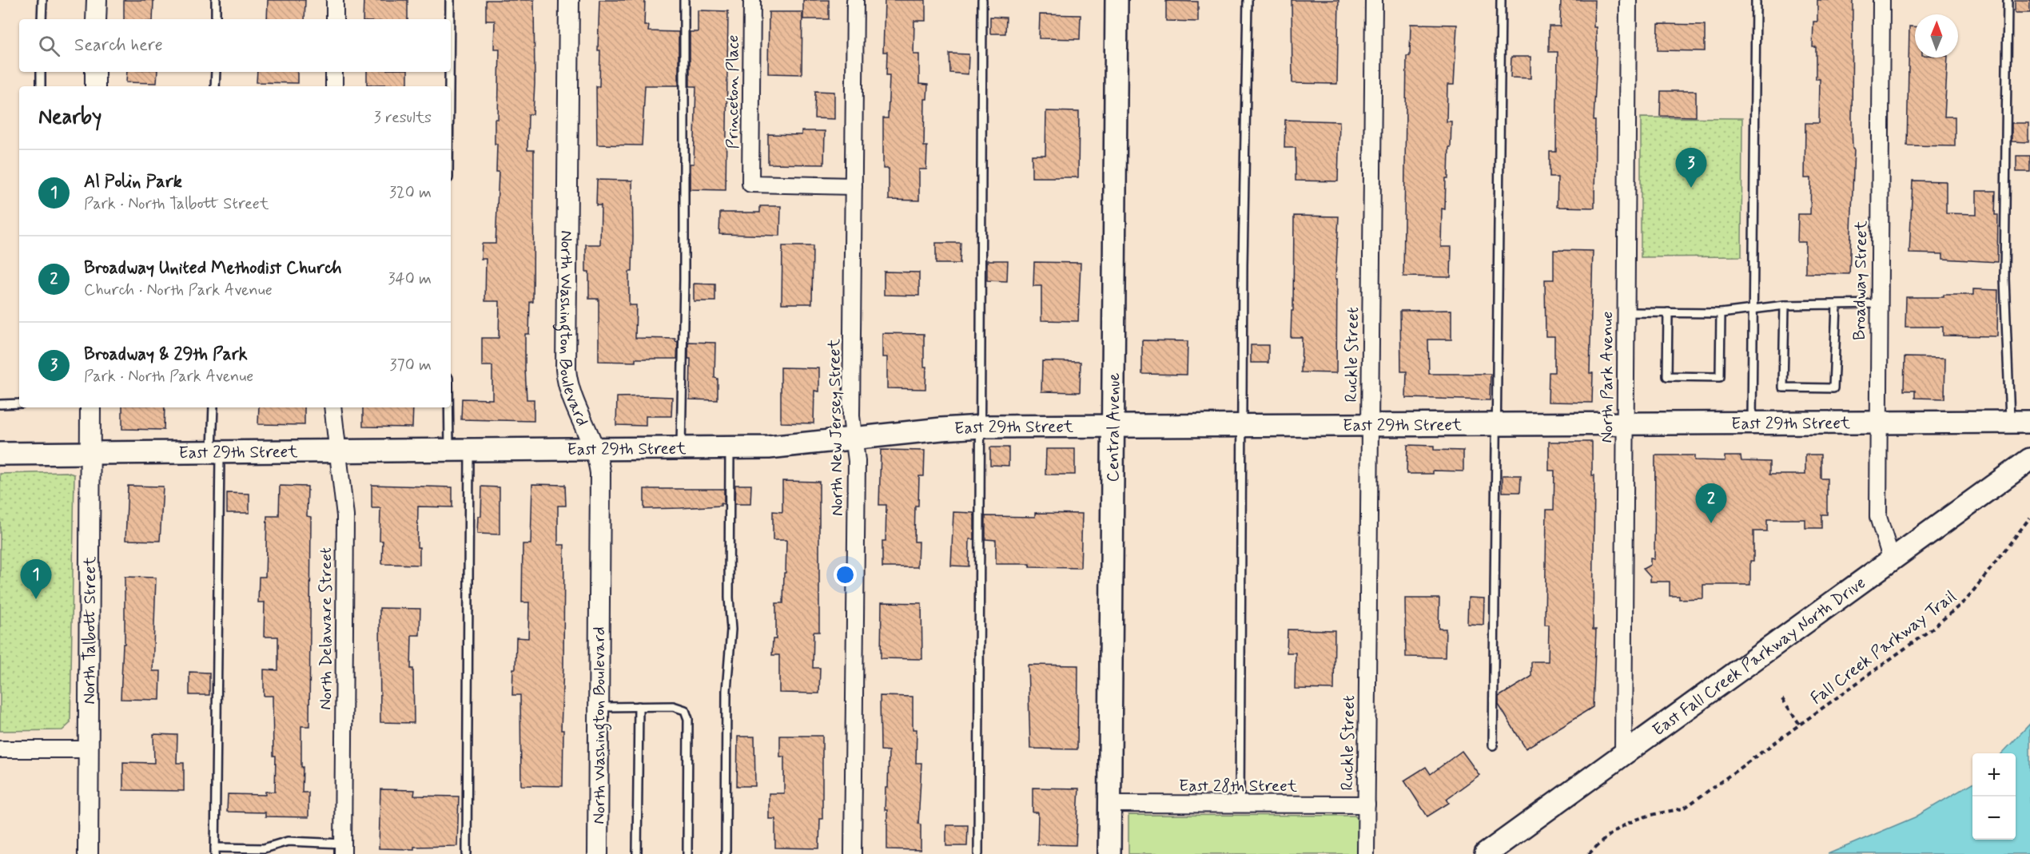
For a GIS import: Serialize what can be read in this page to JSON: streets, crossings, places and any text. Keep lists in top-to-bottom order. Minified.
{"streets":{"main road":["East 29th Street","Central Avenue","East Fall Creek Parkway North Drive"],"street":["Princeton Place","Broadway Street","North Washington Boulevard","Ruckle Street","North Park Avenue","North New Jersey Street","North Delaware Street","North Talbott Street","East 28th Street"],"path":["Fall Creek Parkway Trail"]},"crossings":[["Princeton Place","North New Jersey Street"],["Broadway Street","East 29th Street"],["Broadway Street","East Fall Creek Parkway North Drive"],["North Washington Boulevard","East 29th Street"],["Ruckle Street","East 29th Street"],["Ruckle Street","East 28th Street"],["North Park Avenue","East 29th Street"],["North Park Avenue","East Fall Creek Parkway North Drive"],["East 29th Street","Central Avenue"],["East 29th Street","North New Jersey Street"],["East 29th Street","North Delaware Street"],["East 29th Street","North Talbott Street"],["Central Avenue","East 28th Street"]],"north":"top","page":{"search":"Search here","heading":["Nearby","3 results"],"pins":["3","2","1"],"list":[{"mark":"1","name":"Al Polin Park","note":"Park · North Talbott Street","value":"320 m"},{"mark":"2","name":"Broadway United Methodist Church","note":"Church · North Park Avenue","value":"340 m"},{"mark":"3","name":"Broadway & 29th Park","note":"Park · North Park Avenue","value":"370 m"}],"map_buttons":["+","−"]}}
